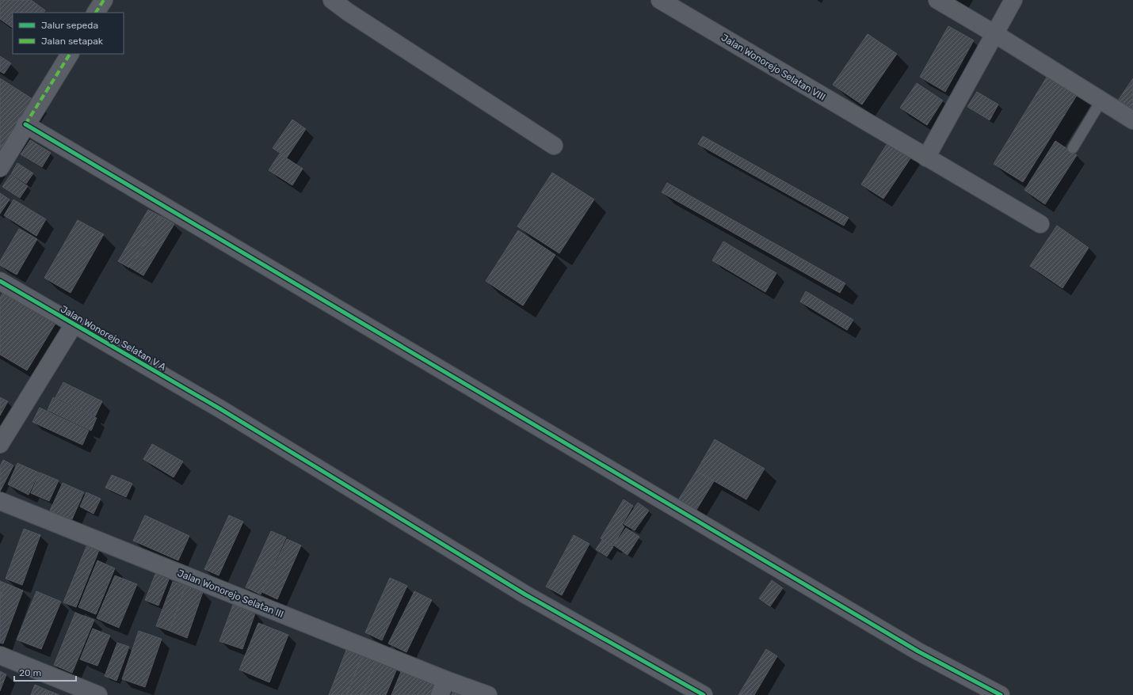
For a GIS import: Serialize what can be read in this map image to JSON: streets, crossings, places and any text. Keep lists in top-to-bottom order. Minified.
{"streets":{"street":["Jalan Wonorejo Selatan VIII","Jalan Wonorejo Selatan V A","Jalan Wonorejo Selatan III"]},"legend":["Jalur sepeda","Jalan setapak"],"scale_bar":"20 m"}
